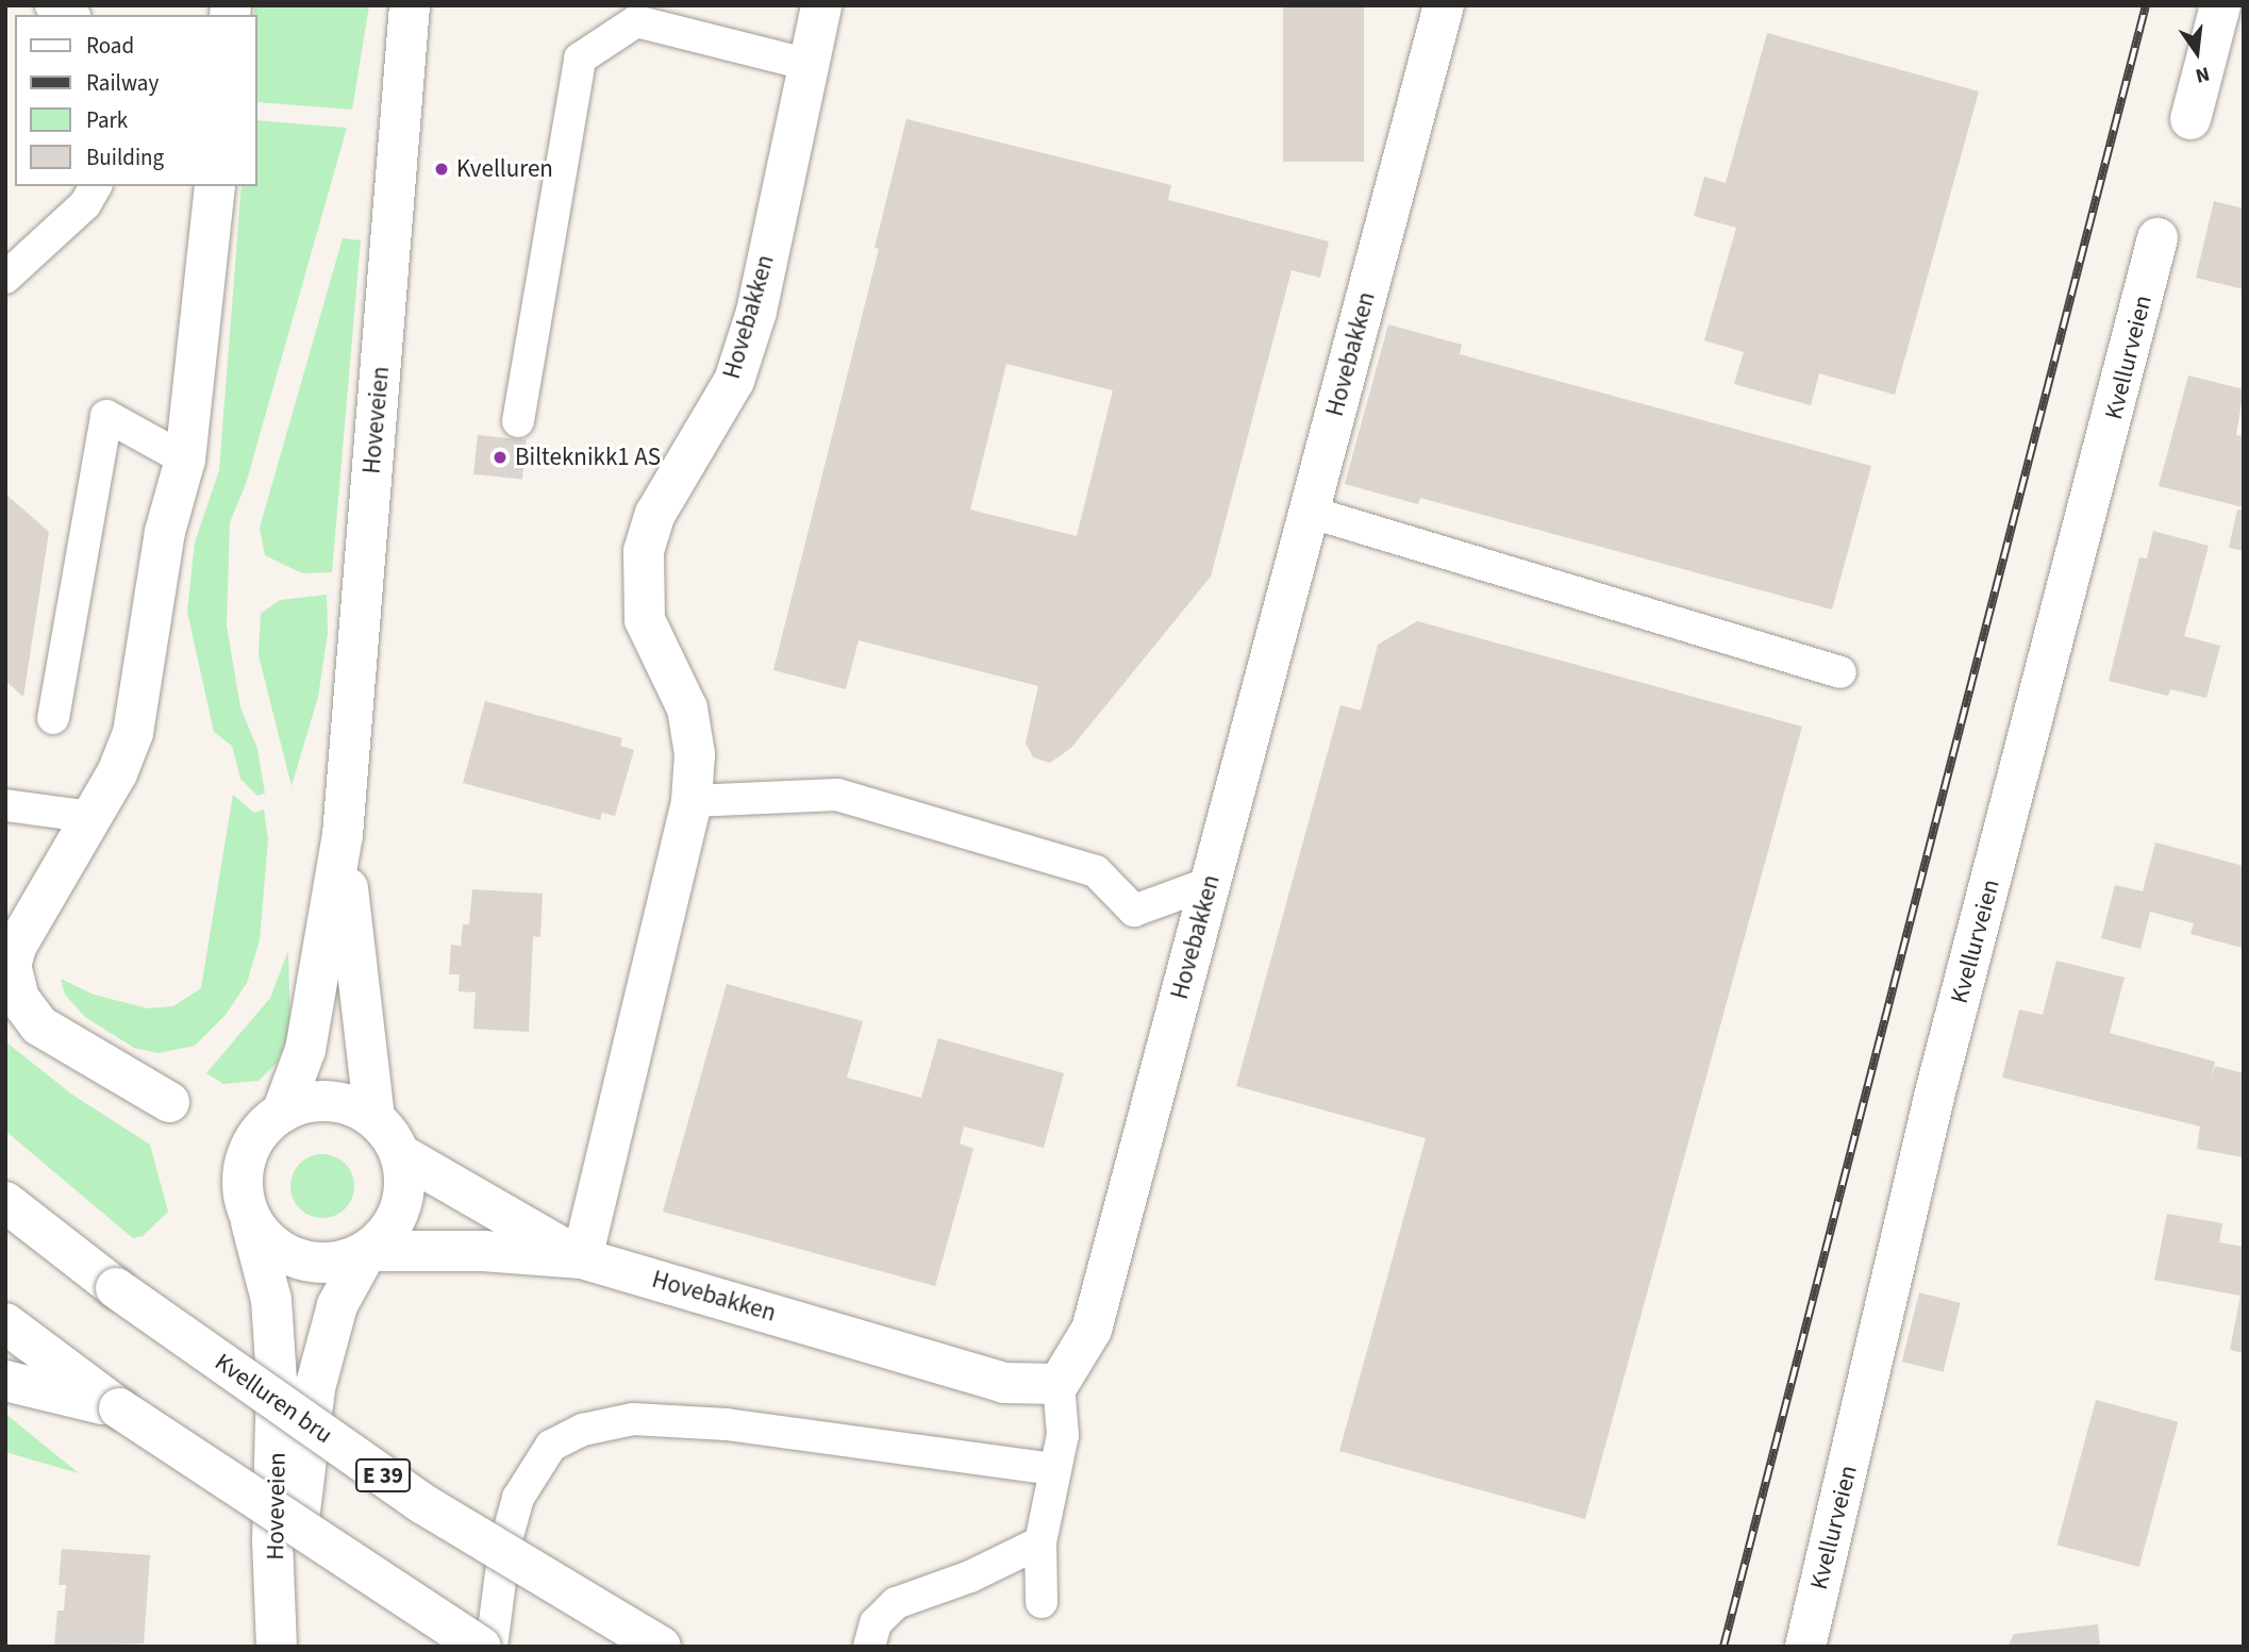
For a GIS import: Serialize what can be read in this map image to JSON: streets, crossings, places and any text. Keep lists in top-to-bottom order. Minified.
{"streets":{"main road":["Hovebakken","Kvellurveien","Hoveveien","Kvelluren bru","E 39"]},"crossings":[["Hovebakken","Hoveveien"]],"places":["Kvelluren","Bilteknikk1 AS"],"legend":["Road","Railway","Park","Building"],"north":"bottom"}
